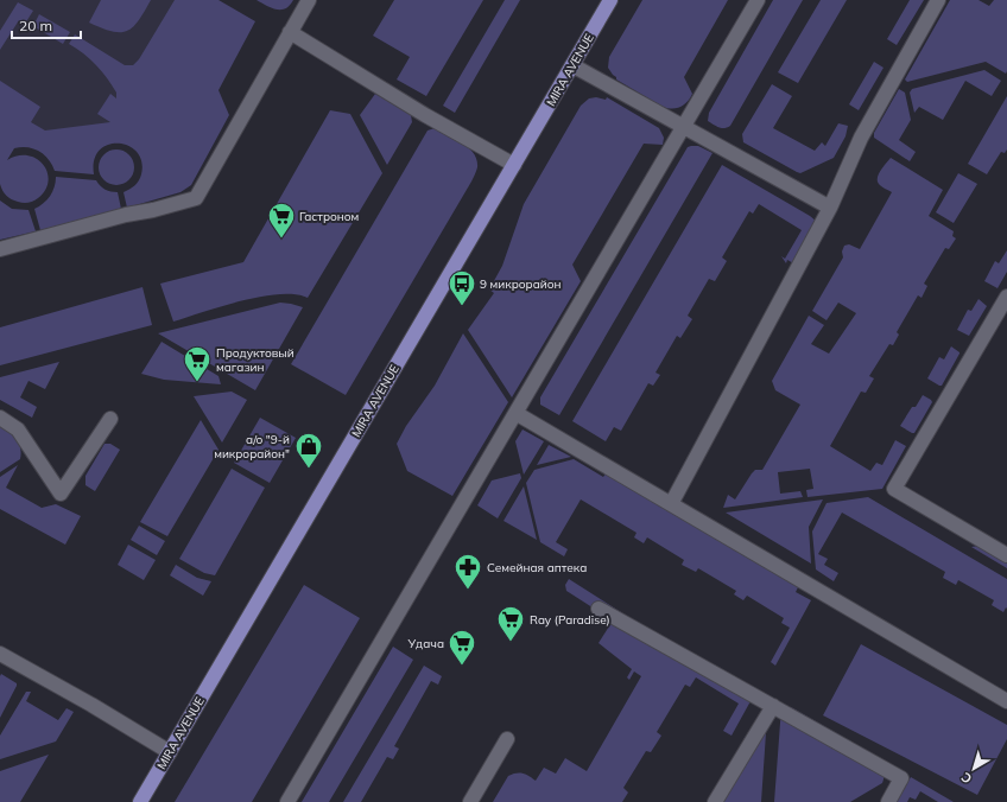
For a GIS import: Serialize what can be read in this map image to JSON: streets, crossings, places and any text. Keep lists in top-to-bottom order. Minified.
{"streets":{"main road":["MIRA AVENUE"]},"places":{"supermarket":["Гастроном","Продуктовый магазин","Ray (Paradise)","Удача"],"bus stop":["9 микрорайон"],"shop":["а/о \"9-й микрорайон\""],"pharmacy":["Семейная аптека"]},"scale_bar":"20 m","north":"bottom left"}
